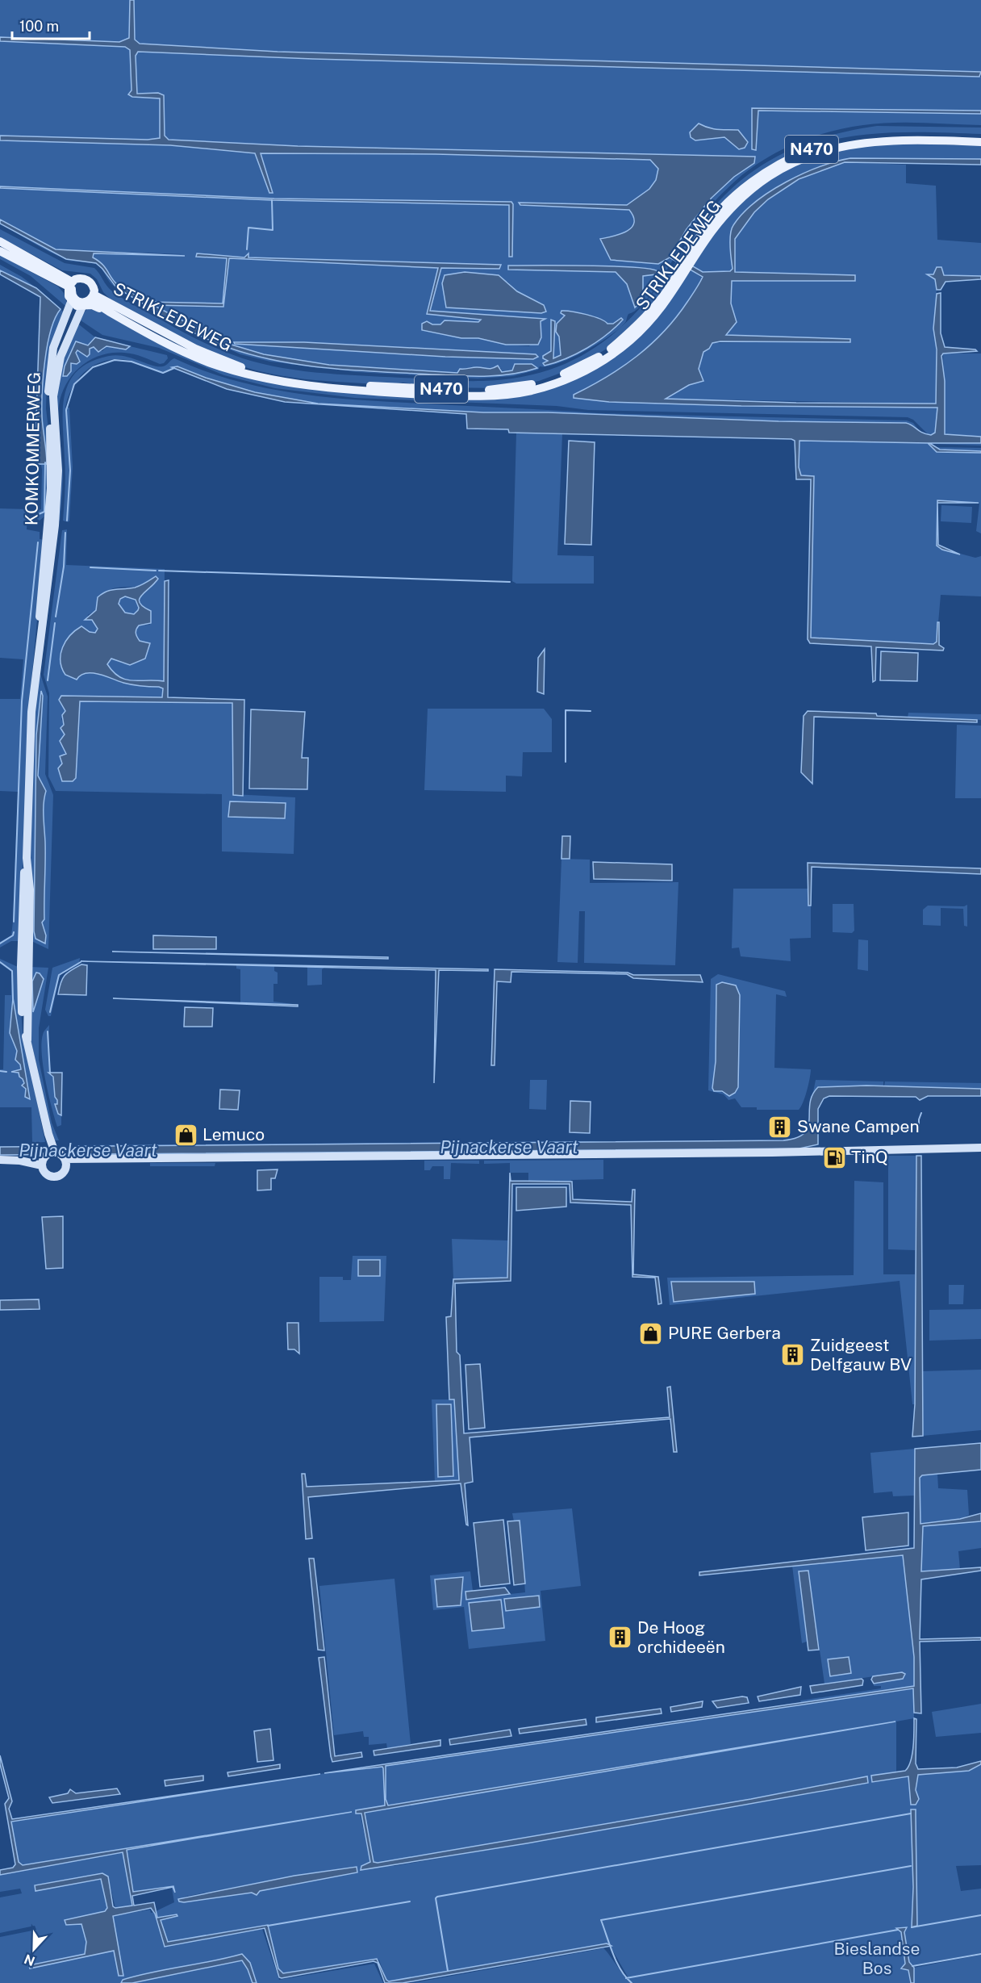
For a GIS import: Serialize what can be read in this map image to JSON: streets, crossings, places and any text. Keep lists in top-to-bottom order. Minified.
{"streets":{"main road":["N470","STRIKLEDEWEG","KOMKOMMERWEG"]},"crossings":[["N470","STRIKLEDEWEG"],["N470","KOMKOMMERWEG"],["STRIKLEDEWEG","KOMKOMMERWEG"]],"water":["Pijnackerse Vaart"],"parks":["Bieslandse Bos"],"places":{"building":["Swane Campen","Zuidgeest Delfgauw BV","De Hoog orchideeën"],"shop":["Lemuco","PURE Gerbera"],"fuel station":["TinQ"]},"scale_bar":"100 m","north":"bottom"}
